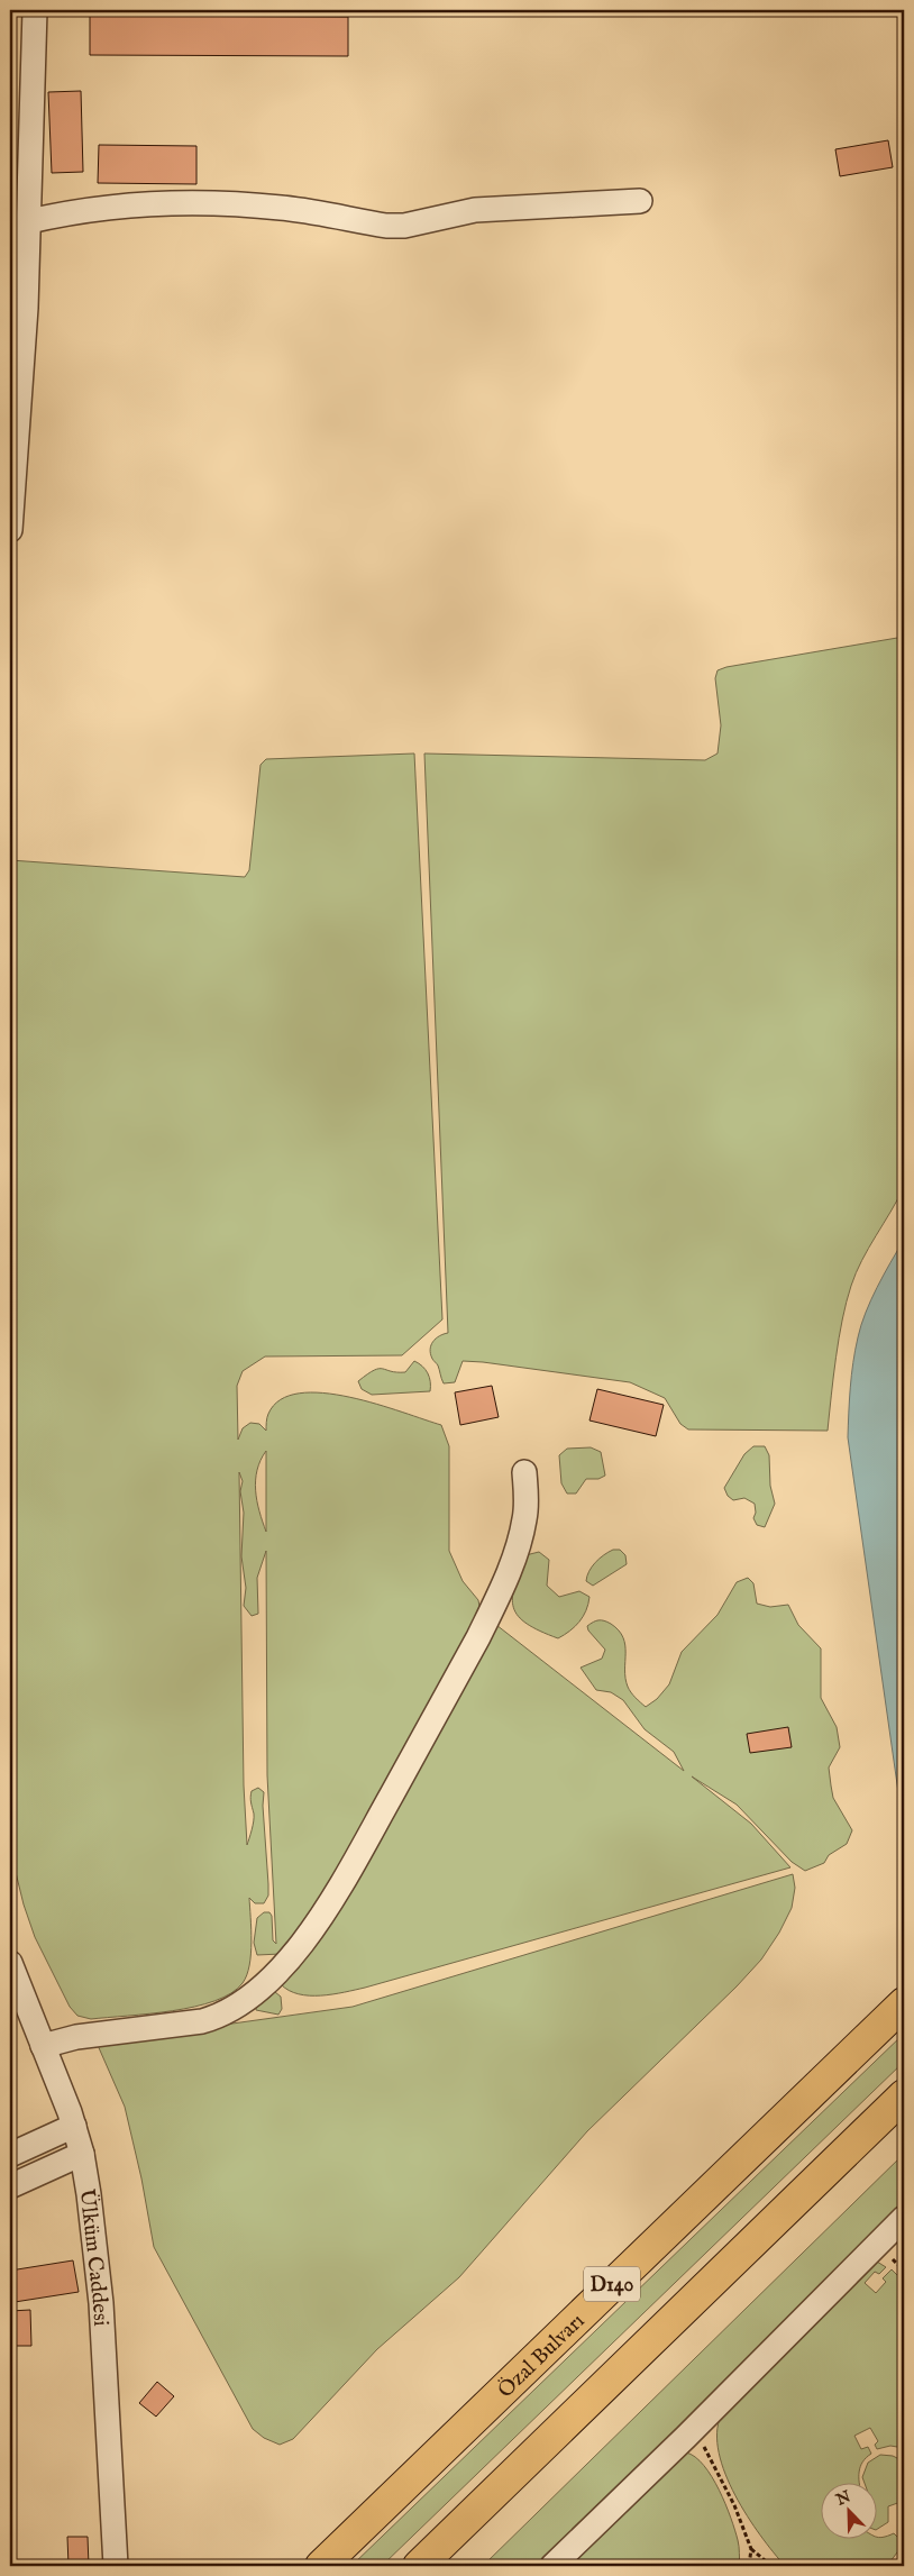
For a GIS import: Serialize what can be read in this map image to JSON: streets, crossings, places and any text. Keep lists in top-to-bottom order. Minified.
{"streets":{"highway":["D140","Özal Bulvarı"],"street":["Ülküm Caddesi"]},"north":"top left"}
